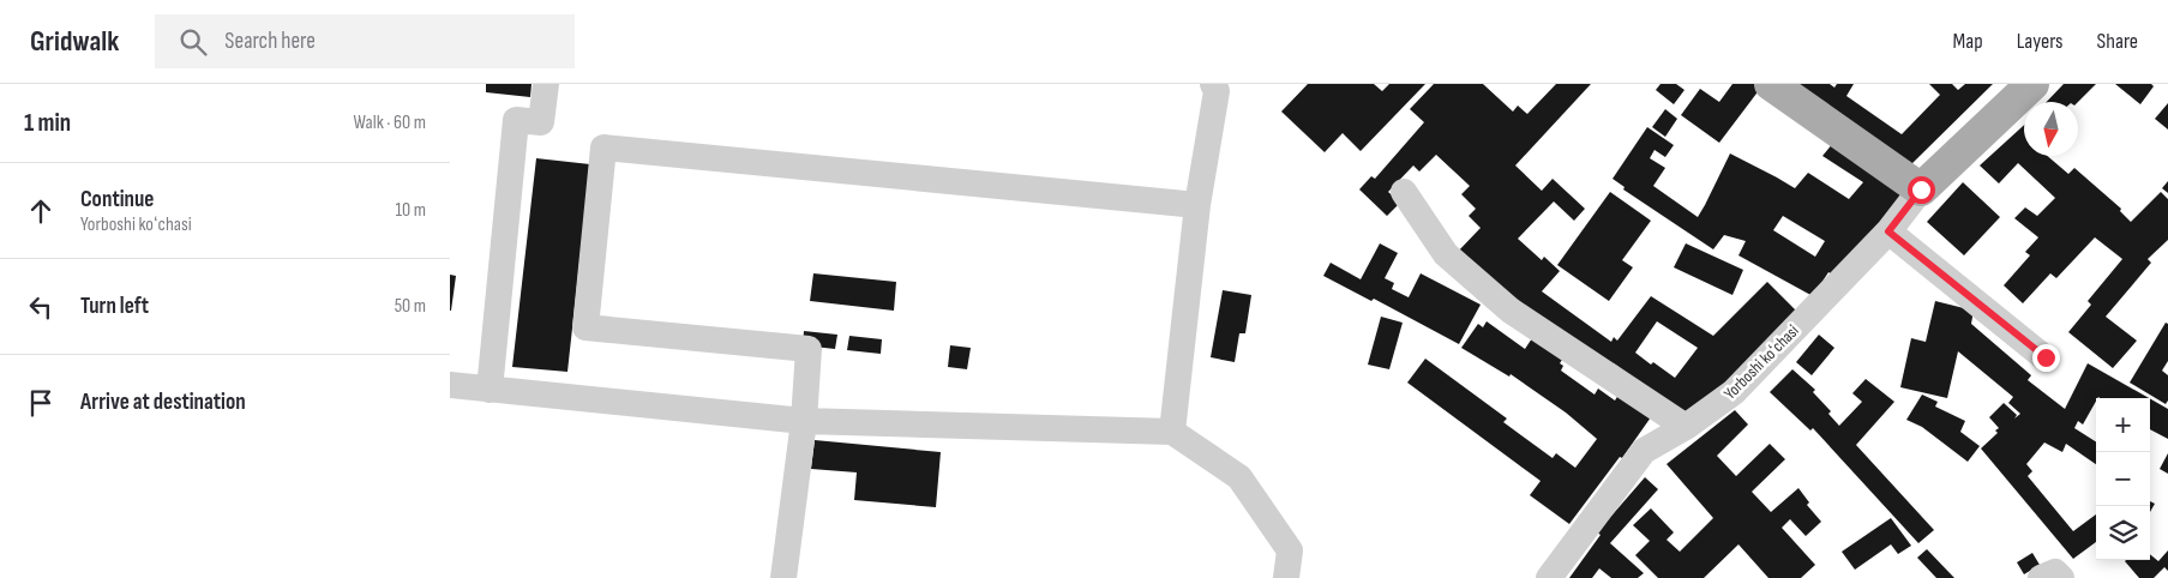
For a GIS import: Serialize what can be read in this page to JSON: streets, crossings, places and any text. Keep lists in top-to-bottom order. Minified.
{"streets":{"street":["Yorboshi koʻchasi"]},"north":"bottom","page":{"header":"Gridwalk","search":"Search here","nav":["Map","Layers","Share"],"heading":["1 min","Walk · 60 m"],"list":[["Continue","Yorboshi koʻchasi","10 m"],["Turn left","50 m"],"Arrive at destination"],"map_buttons":["+","−"]}}
